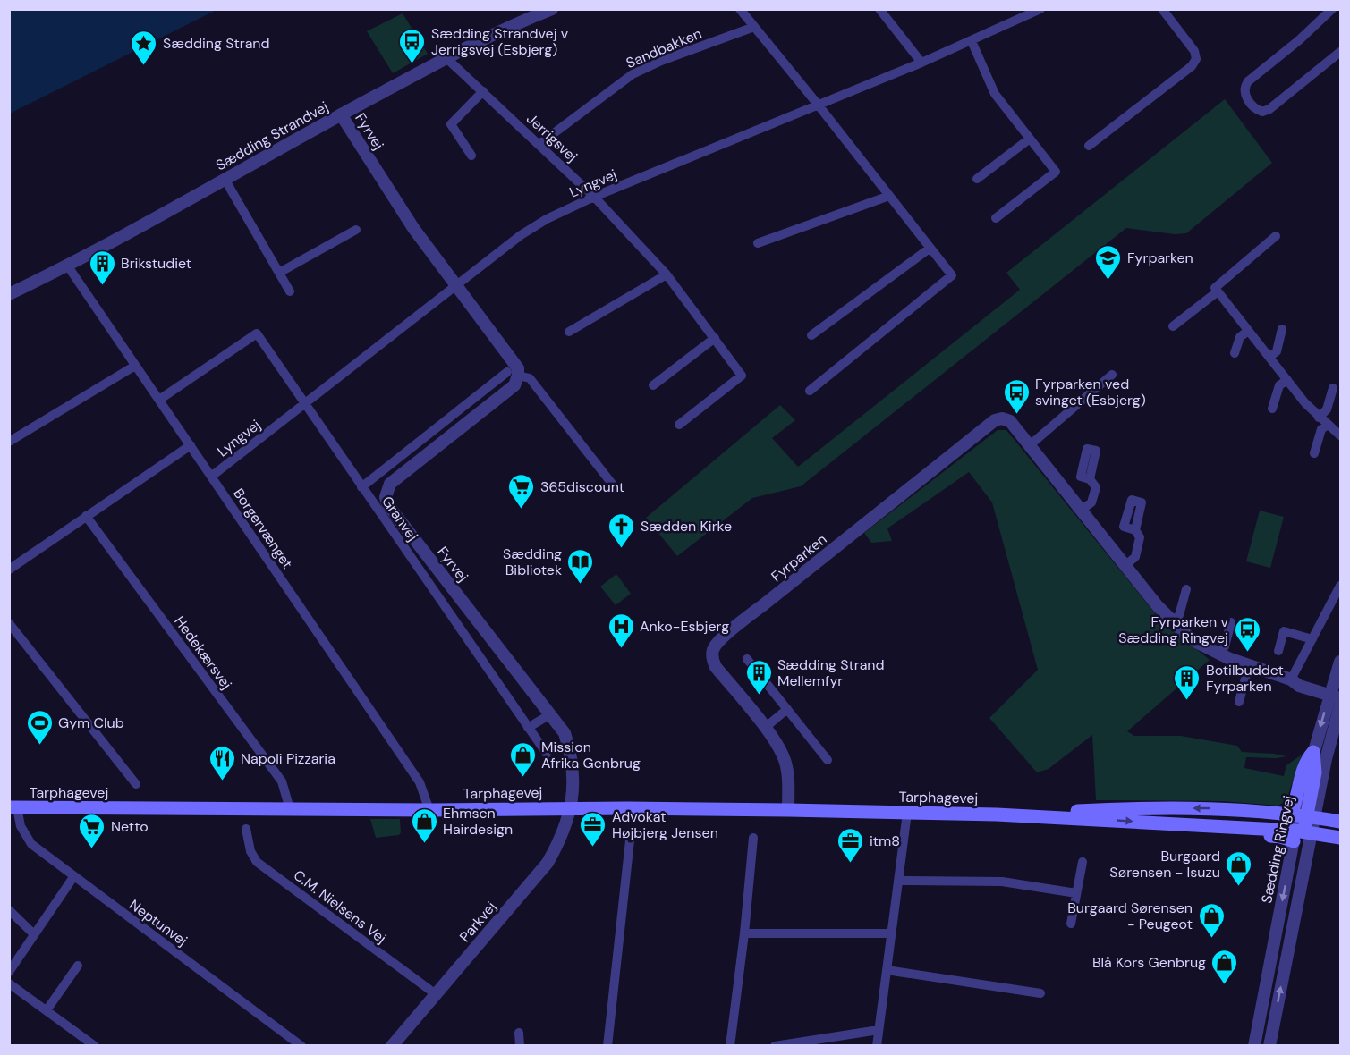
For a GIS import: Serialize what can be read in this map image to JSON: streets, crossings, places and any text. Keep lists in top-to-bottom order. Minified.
{"streets":{"main road":["Tarphagevej"],"street":["Sandbakken","Fyrvej","Sædding Strandvej","Jerrigsvej","Lyngvej","Granvej","Borgervænget","Fyrparken","Hedekærsvej","Sædding Ringvej","C.M. Nielsens Vej","Parkvej","Neptunvej"]},"crossings":[["Sandbakken","Jerrigsvej"],["Fyrvej","Sædding Strandvej"],["Fyrvej","Lyngvej"],["Fyrvej","Tarphagevej"],["Fyrvej","Parkvej"],["Sædding Strandvej","Jerrigsvej"],["Sædding Strandvej","Borgervænget"],["Jerrigsvej","Lyngvej"],["Lyngvej","Granvej"],["Lyngvej","Borgervænget"],["Granvej","Borgervænget"],["Borgervænget","Tarphagevej"],["Fyrparken","Tarphagevej"],["Hedekærsvej","Tarphagevej"],["Tarphagevej","Sædding Ringvej"],["Tarphagevej","Parkvej"],["Tarphagevej","Neptunvej"],["C.M. Nielsens Vej","Parkvej"]],"places":{"bus stop":["Sædding Strandvej v Jerrigsvej (Esbjerg)","Fyrparken ved svinget (Esbjerg)","Fyrparken v Sædding Ringvej"],"place":["Sædding Strand"],"school or university":["Fyrparken"],"building":["Brikstudiet","Sædding Strand Mellemfyr","Botilbuddet Fyrparken"],"supermarket":["365discount","Netto"],"church":["Sædden Kirke"],"library":["Sædding Bibliotek"],"hospital":["Anko-Esbjerg"],"sports":["Gym Club"],"shop":["Mission Afrika Genbrug","Ehmsen Hairdesign","Burgaard Sørensen - Isuzu","Burgaard Sørensen - Peugeot","Blå Kors Genbrug"],"restaurant":["Napoli Pizzaria"],"office":["Advokat Højbjerg Jensen","itm8"]}}
